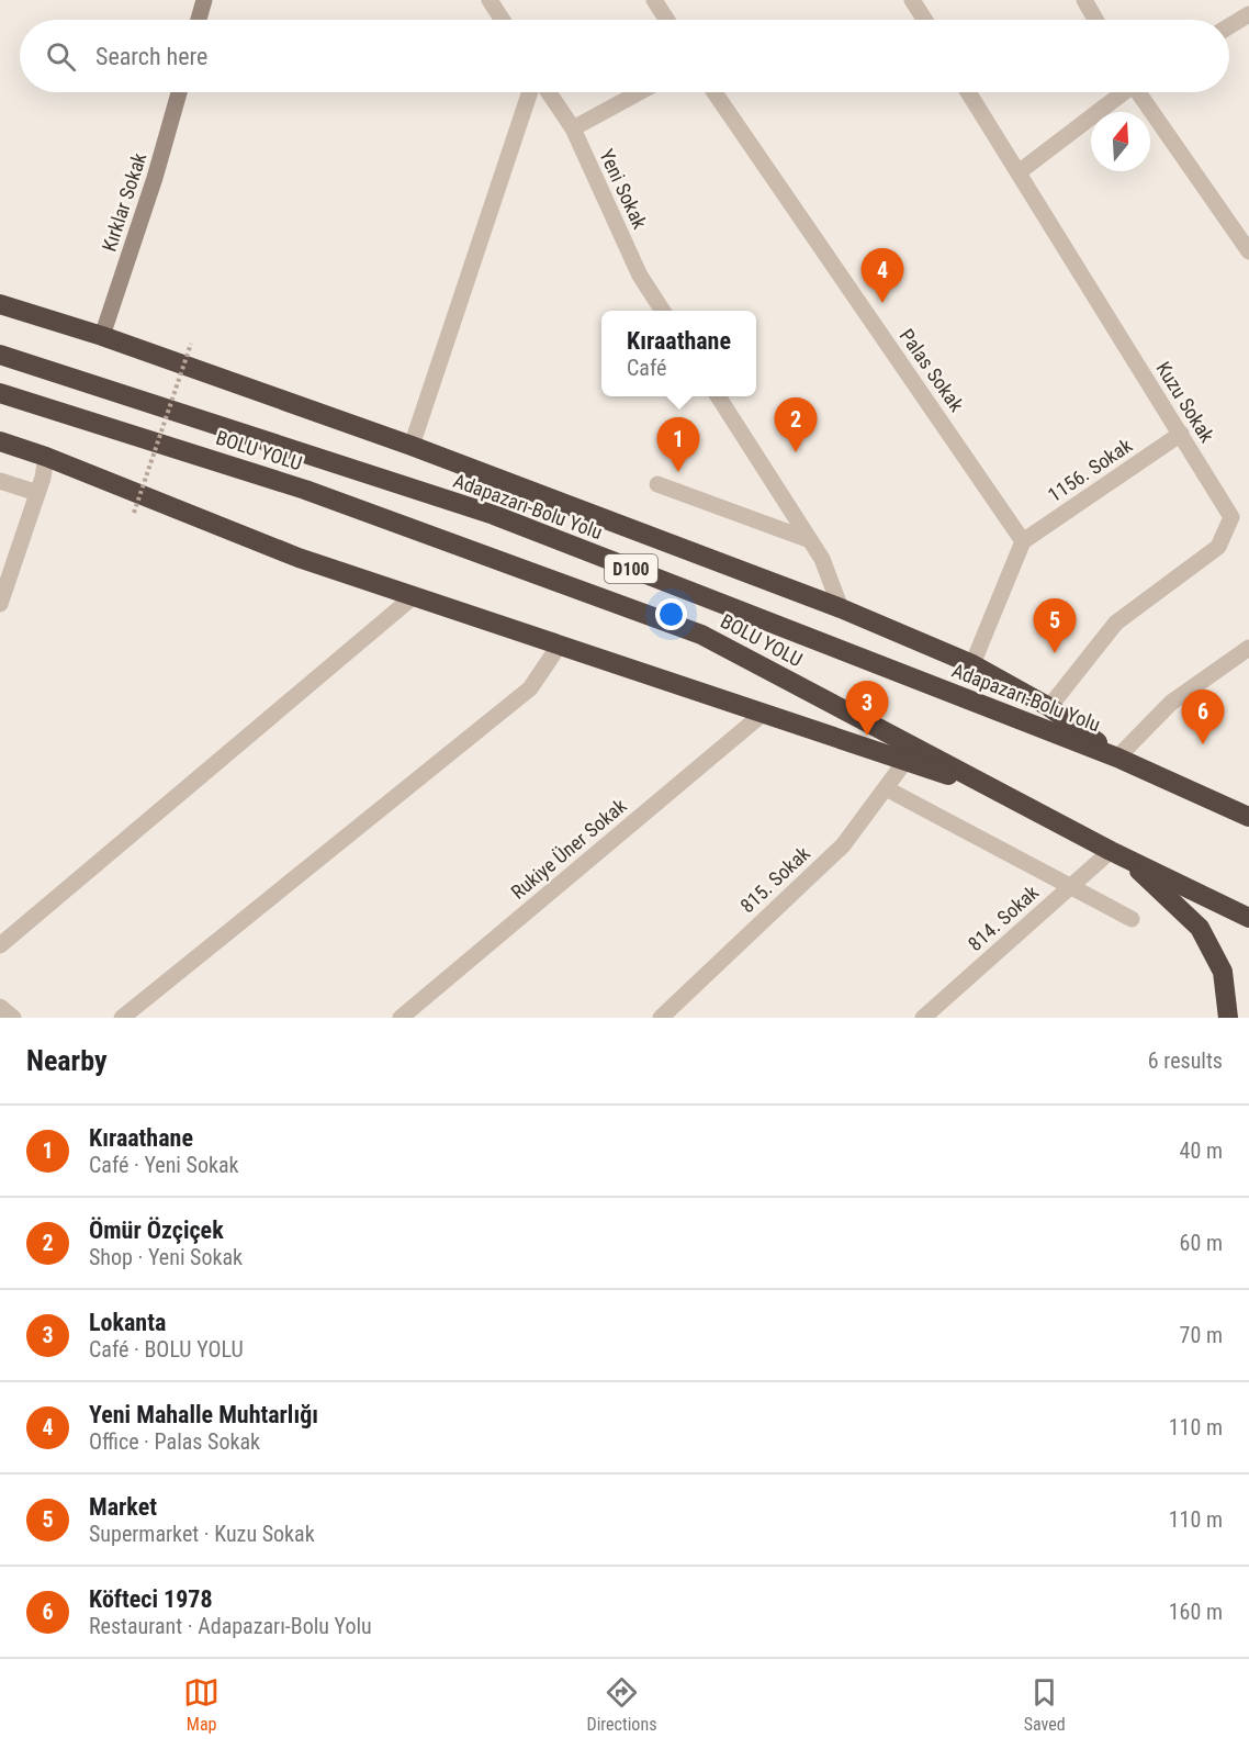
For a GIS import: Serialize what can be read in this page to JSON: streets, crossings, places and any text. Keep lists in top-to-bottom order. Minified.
{"streets":{"highway":["BOLU YOLU","Adapazarı-Bolu Yolu","D100"],"street":["Yeni Sokak","Kırklar Sokak","Palas Sokak","Kuzu Sokak","1156. Sokak","Rukiye Üner Sokak","815. Sokak","814. Sokak"]},"crossings":[["Palas Sokak","1156. Sokak"],["Kuzu Sokak","1156. Sokak"],["BOLU YOLU","814. Sokak"]],"north":"top","page":{"search":"Search here","pins":["4","2","1","5","3","6"],"popup":["Kıraathane","Café"],"heading":["Nearby","6 results"],"list":[{"mark":"1","name":"Kıraathane","note":"Café · Yeni Sokak","value":"40 m"},{"mark":"2","name":"Ömür Özçiçek","note":"Shop · Yeni Sokak","value":"60 m"},{"mark":"3","name":"Lokanta","note":"Café · BOLU YOLU","value":"70 m"},{"mark":"4","name":"Yeni Mahalle Muhtarlığı","note":"Office · Palas Sokak","value":"110 m"},{"mark":"5","name":"Market","note":"Supermarket · Kuzu Sokak","value":"110 m"},{"mark":"6","name":"Köfteci 1978","note":"Restaurant · Adapazarı-Bolu Yolu","value":"160 m"}],"nav":["Map","Directions","Saved"]}}
